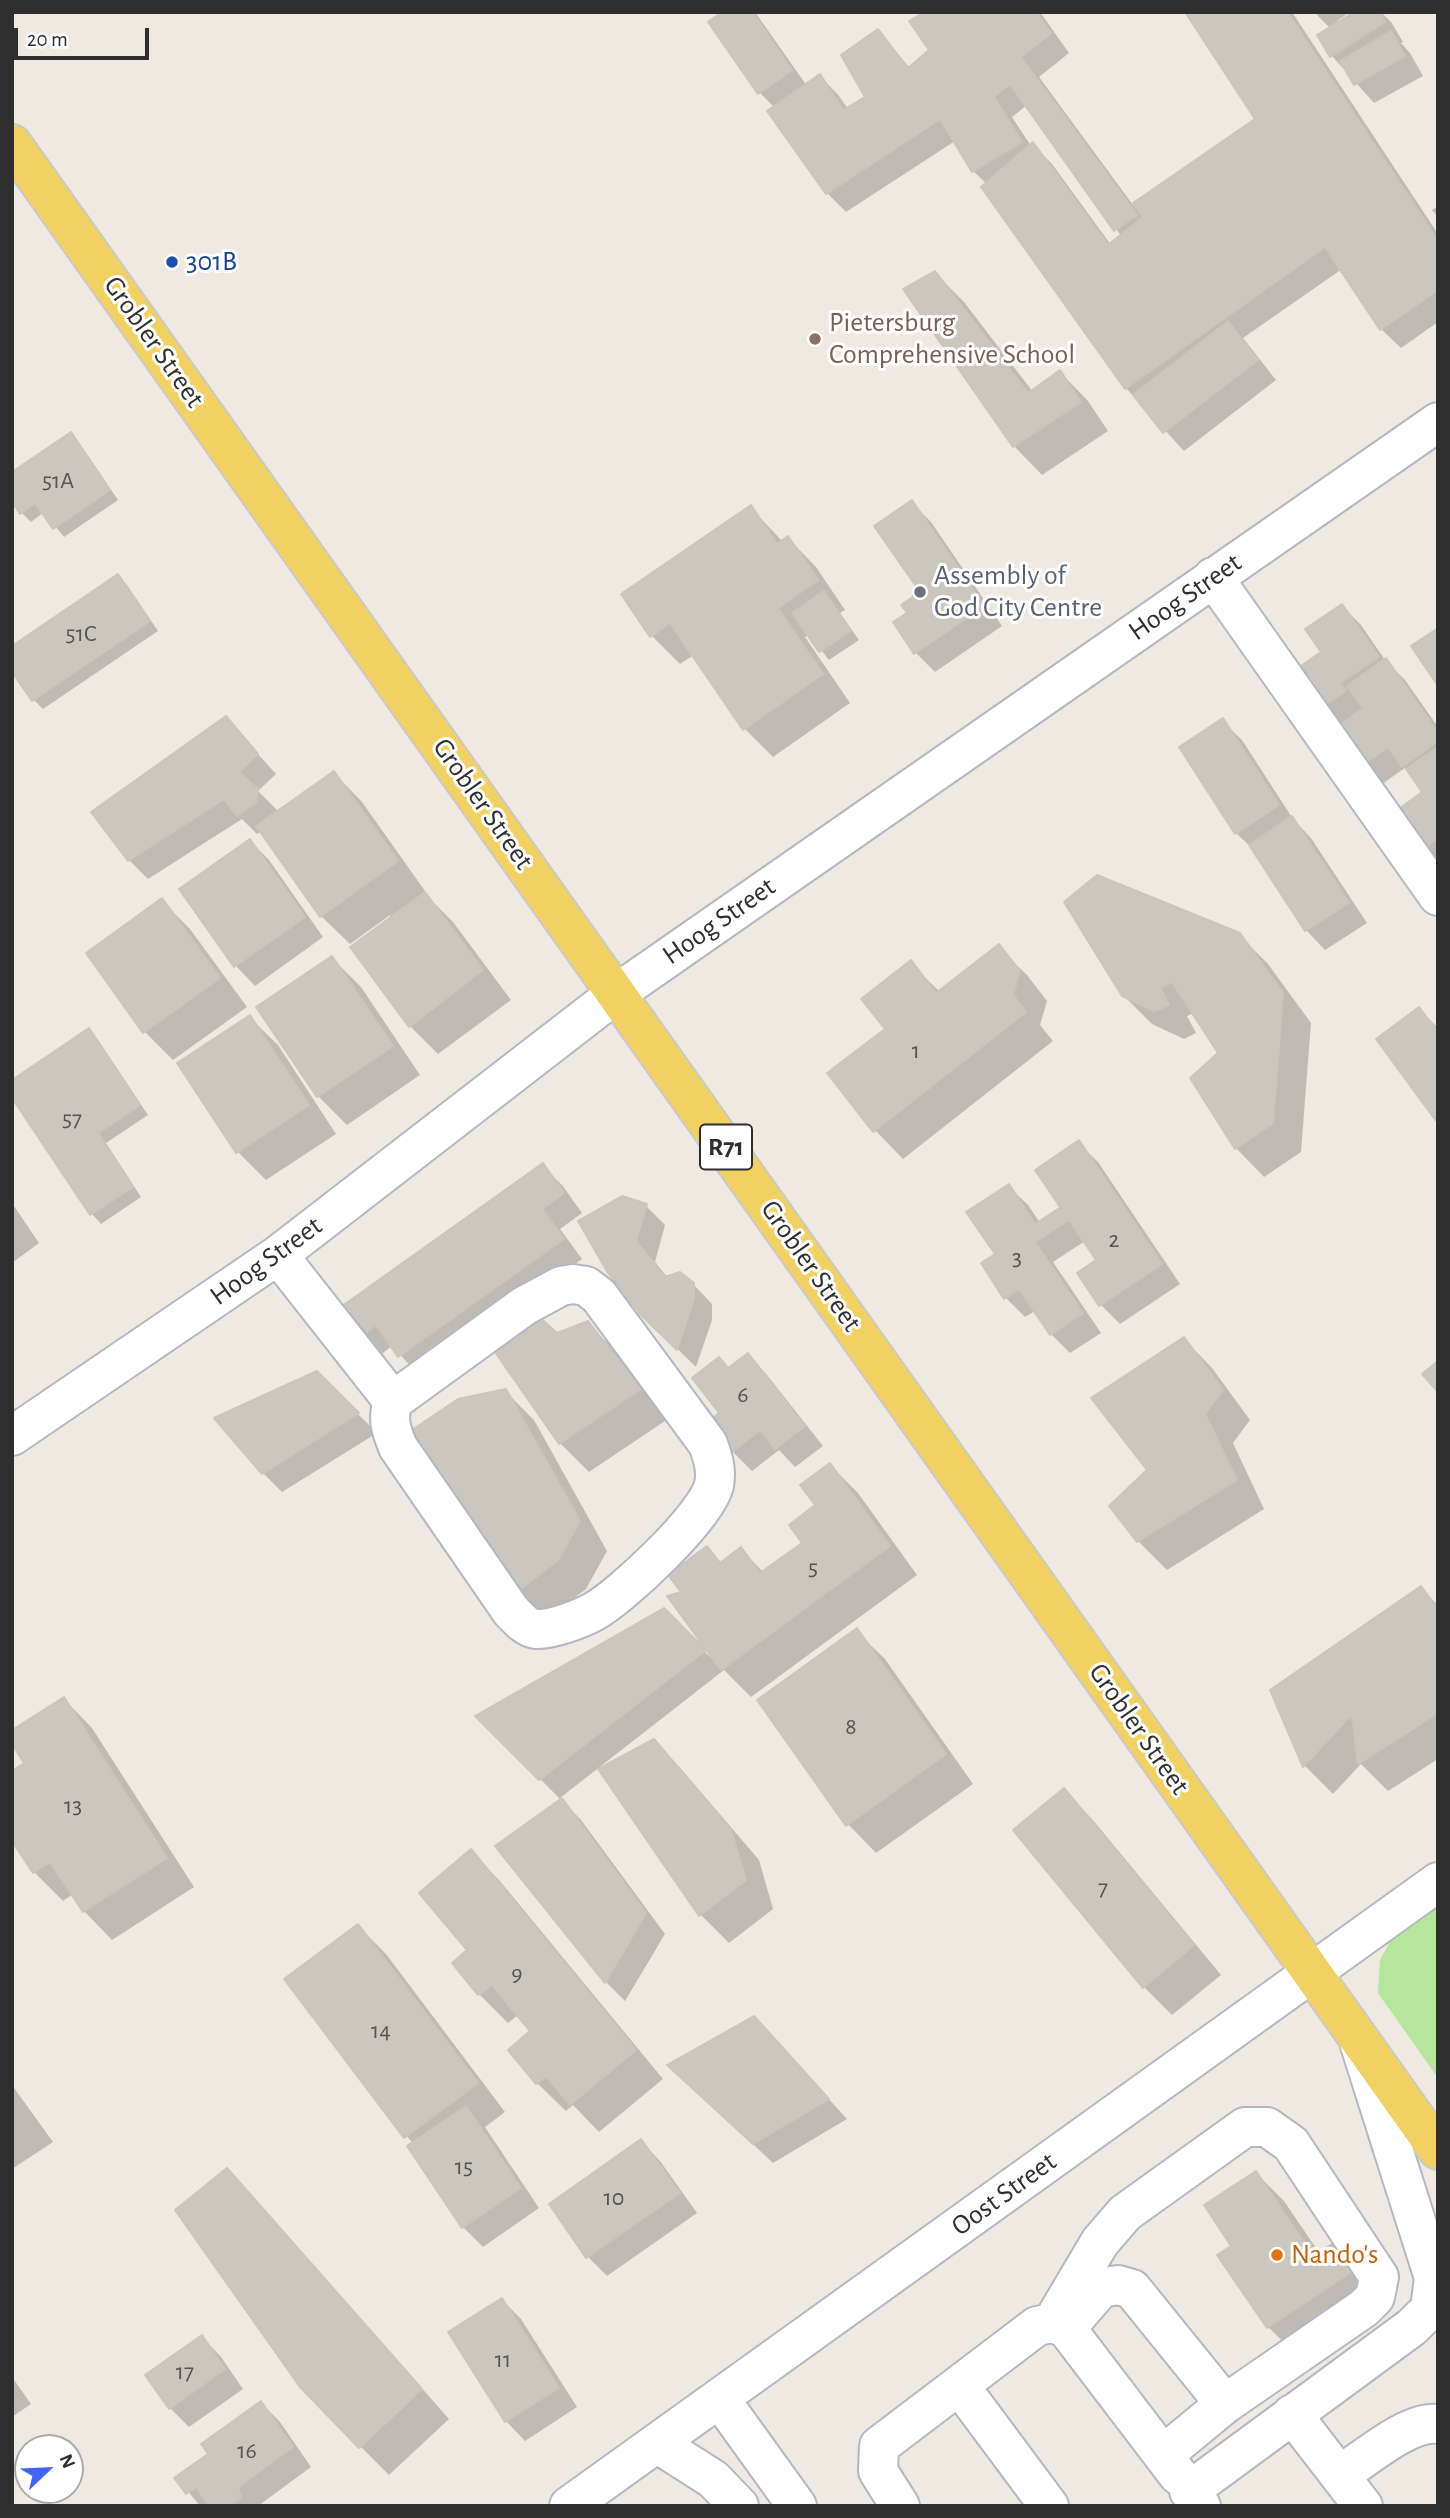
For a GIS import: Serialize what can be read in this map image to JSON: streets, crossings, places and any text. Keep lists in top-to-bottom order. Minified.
{"streets":{"main road":["Grobler Street","R71"],"street":["Hoog Street","Oost Street"]},"crossings":[["Grobler Street","Hoog Street"],["Grobler Street","Oost Street"]],"places":["301B","Pietersburg Comprehensive School","Assembly of God City Centre","Nando's"],"house_numbers":["51A","51C","1","57","2","3","6","5","8","13","7","9","14","15","10","11","17","16"],"scale_bar":"20 m","north":"top right"}
